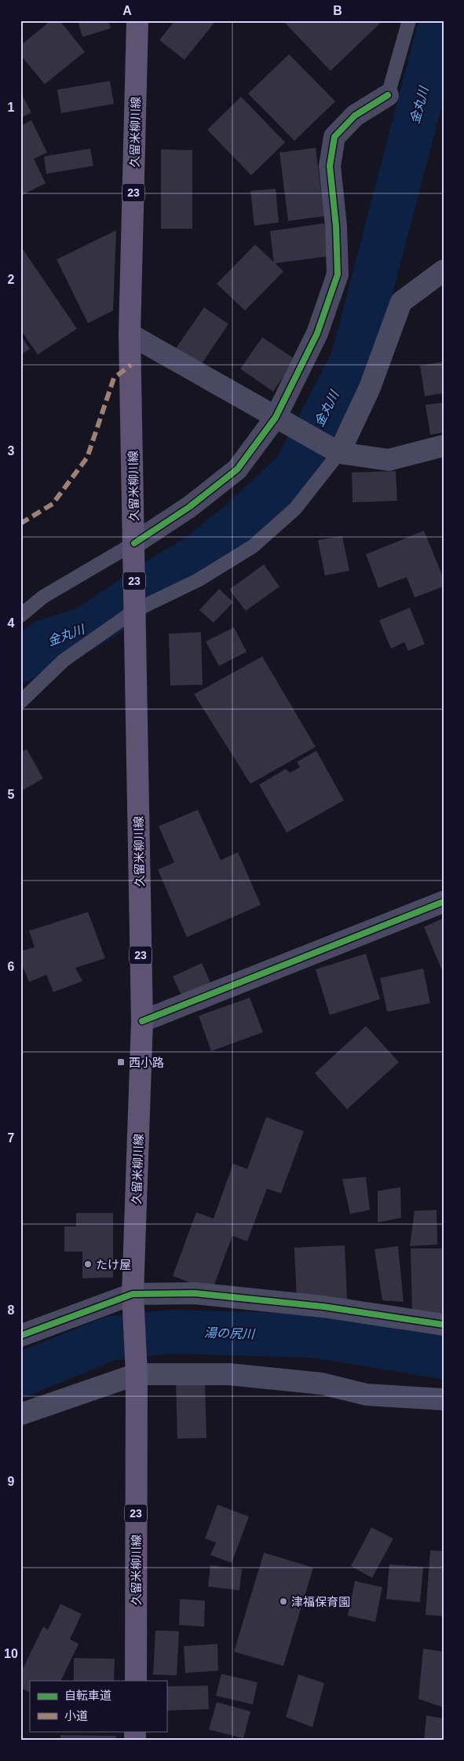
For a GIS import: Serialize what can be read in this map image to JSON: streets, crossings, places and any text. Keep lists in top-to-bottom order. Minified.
{"streets":{"main road":["久留米柳川線","23"]},"water":["金丸川","湯の尻川"],"places":{"transit":["西小路"],"other":["たけ屋","津福保育園"]},"legend":["自転車道","小道"],"grid":{"columns":["A","B"],"rows":["1","2","3","4","5","6","7","8","9","10"]}}
